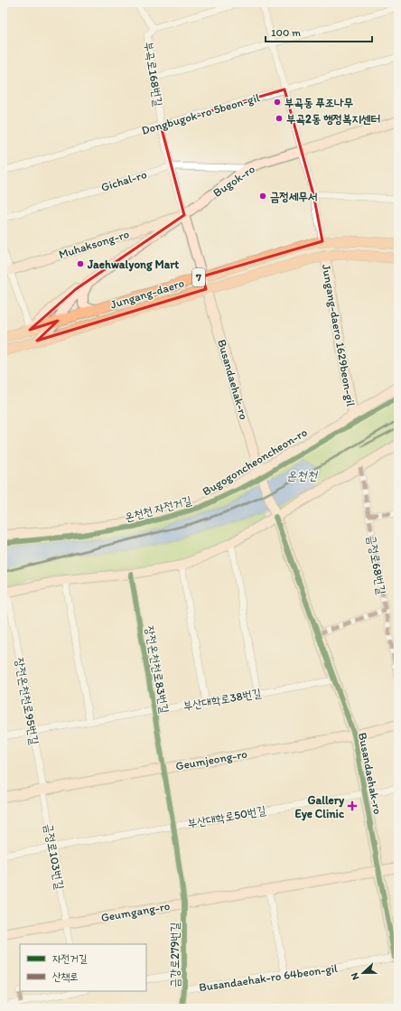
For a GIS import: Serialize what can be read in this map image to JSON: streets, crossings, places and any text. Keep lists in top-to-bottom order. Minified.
{"streets":{"main road":["7","Jungang-daero"],"street":["부곡로168번길","Dongbugok-ro 5beon-gil","Gichal-ro","Bugok-ro","Muhaksong-ro","Jungang-daero 1629beon-gil","Busandaehak-ro","Bugogoncheoncheon-ro","금정로68번길","장전온천천로83번길","부산대학로38번길","장전온천천로95번길","Geumjeong-ro","부산대학로50번길","금정로103번길","Geumgang-ro","금강로279번길","Busandaehak-ro 64beon-gil"],"cycle path":["온천천 자전거길"]},"crossings":[["부곡로168번길","Dongbugok-ro 5beon-gil"],["부곡로168번길","Gichal-ro"],["부곡로168번길","Bugok-ro"],["부곡로168번길","Muhaksong-ro"],["부곡로168번길","Busandaehak-ro"],["Gichal-ro","Bugok-ro"],["Bugok-ro","Muhaksong-ro"],["Bugok-ro","Jungang-daero"],["Bugok-ro","Busandaehak-ro"],["Muhaksong-ro","Busandaehak-ro"],["Jungang-daero","Jungang-daero 1629beon-gil"],["Jungang-daero","Busandaehak-ro"],["Jungang-daero 1629beon-gil","Bugogoncheoncheon-ro"],["Busandaehak-ro","Bugogoncheoncheon-ro"],["Busandaehak-ro","부산대학로38번길"],["Busandaehak-ro","Geumjeong-ro"],["Busandaehak-ro","부산대학로50번길"],["Busandaehak-ro","Geumgang-ro"],["Busandaehak-ro","Busandaehak-ro 64beon-gil"],["장전온천천로83번길","부산대학로38번길"],["장전온천천로83번길","Geumjeong-ro"],["장전온천천로83번길","부산대학로50번길"],["장전온천천로83번길","금강로279번길"],["부산대학로38번길","장전온천천로95번길"],["장전온천천로95번길","Geumjeong-ro"],["장전온천천로95번길","금정로103번길"],["Geumjeong-ro","금정로103번길"],["부산대학로50번길","금정로103번길"],["부산대학로50번길","금강로279번길"],["금정로103번길","Geumgang-ro"],["Geumgang-ro","금강로279번길"],["금강로279번길","Busandaehak-ro 64beon-gil"]],"water":["온천천"],"places":{"other":["부곡동 푸조나무","부곡2동 행정복지센터","금정세무서","Jaehwalyong Mart"],"health":["Gallery Eye Clinic"]},"legend":["자전거길","산책로"],"scale_bar":"100 m","north":"left"}
